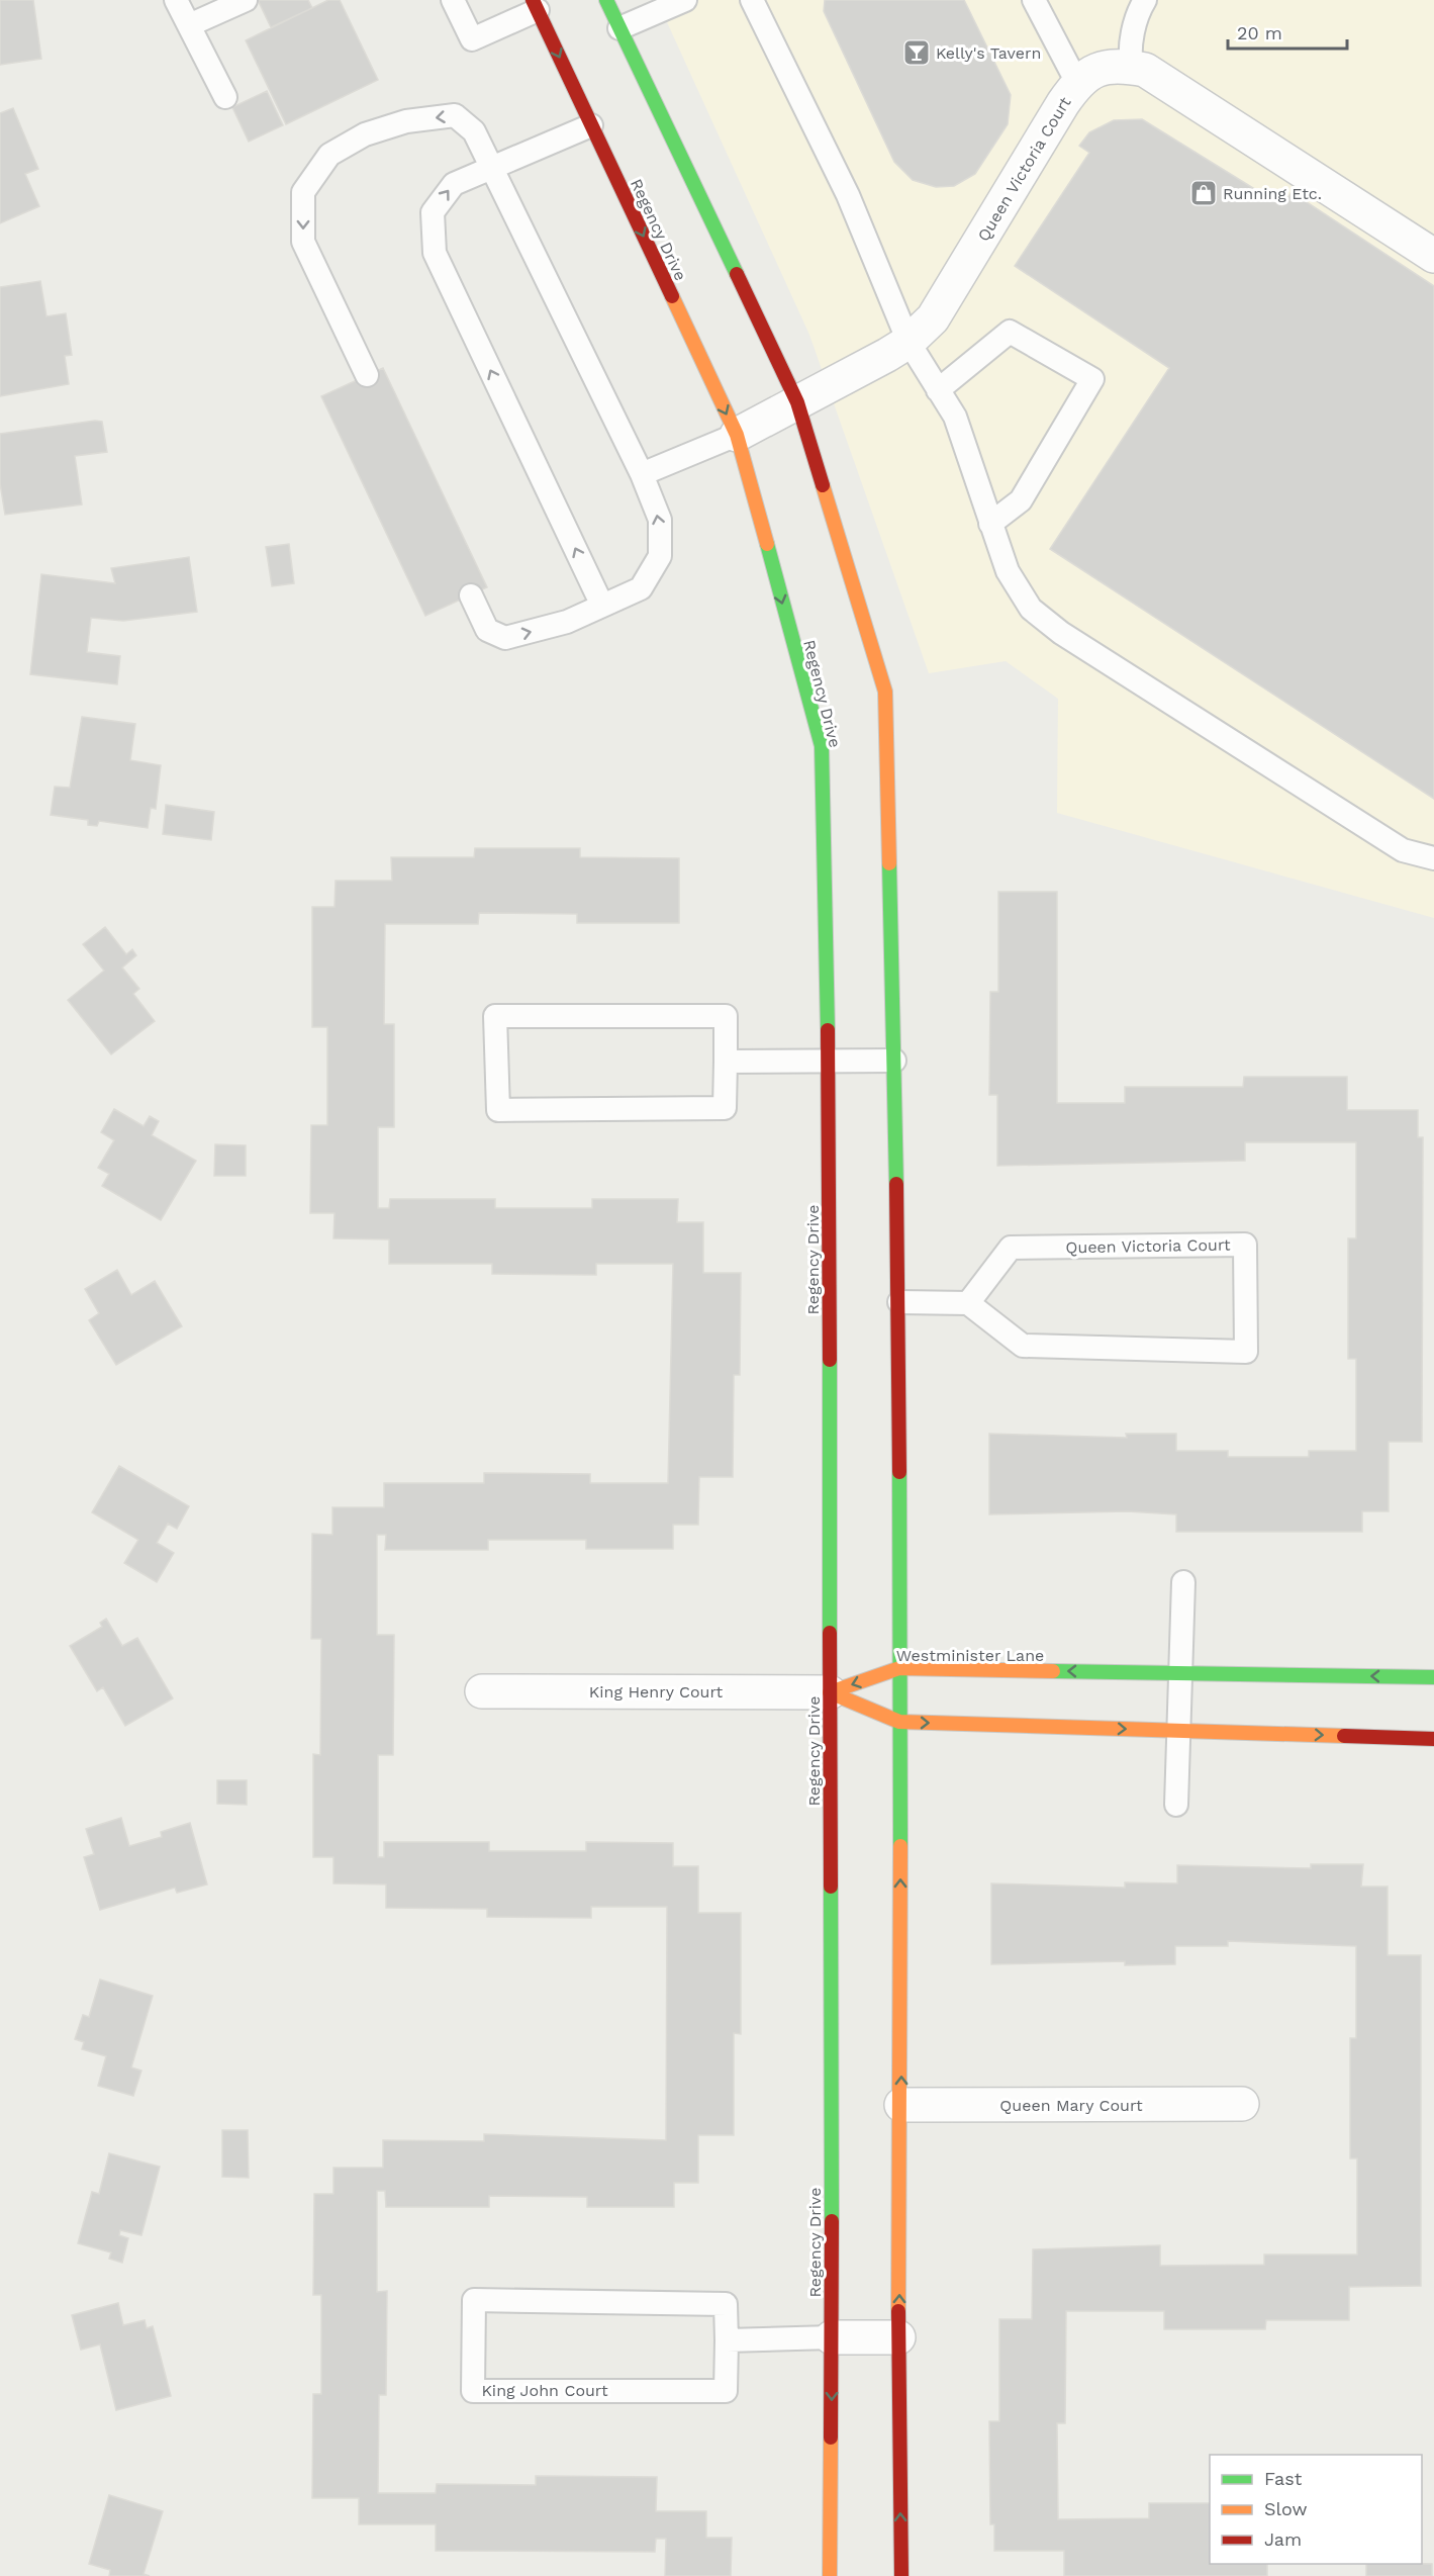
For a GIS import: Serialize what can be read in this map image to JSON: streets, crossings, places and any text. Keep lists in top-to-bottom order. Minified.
{"streets":{"street":["Queen Victoria Court","Regency Drive","Westminister Lane","King Henry Court","Queen Mary Court"],"lane":["King John Court"]},"crossings":[["Queen Victoria Court","Regency Drive"],["Regency Drive","Westminister Lane"],["Regency Drive","King Henry Court"],["Westminister Lane","King Henry Court"]],"places":{"bar":["Kelly's Tavern"],"shop":["Running Etc."]},"legend":["Fast","Slow","Jam"],"scale_bar":"20 m"}
